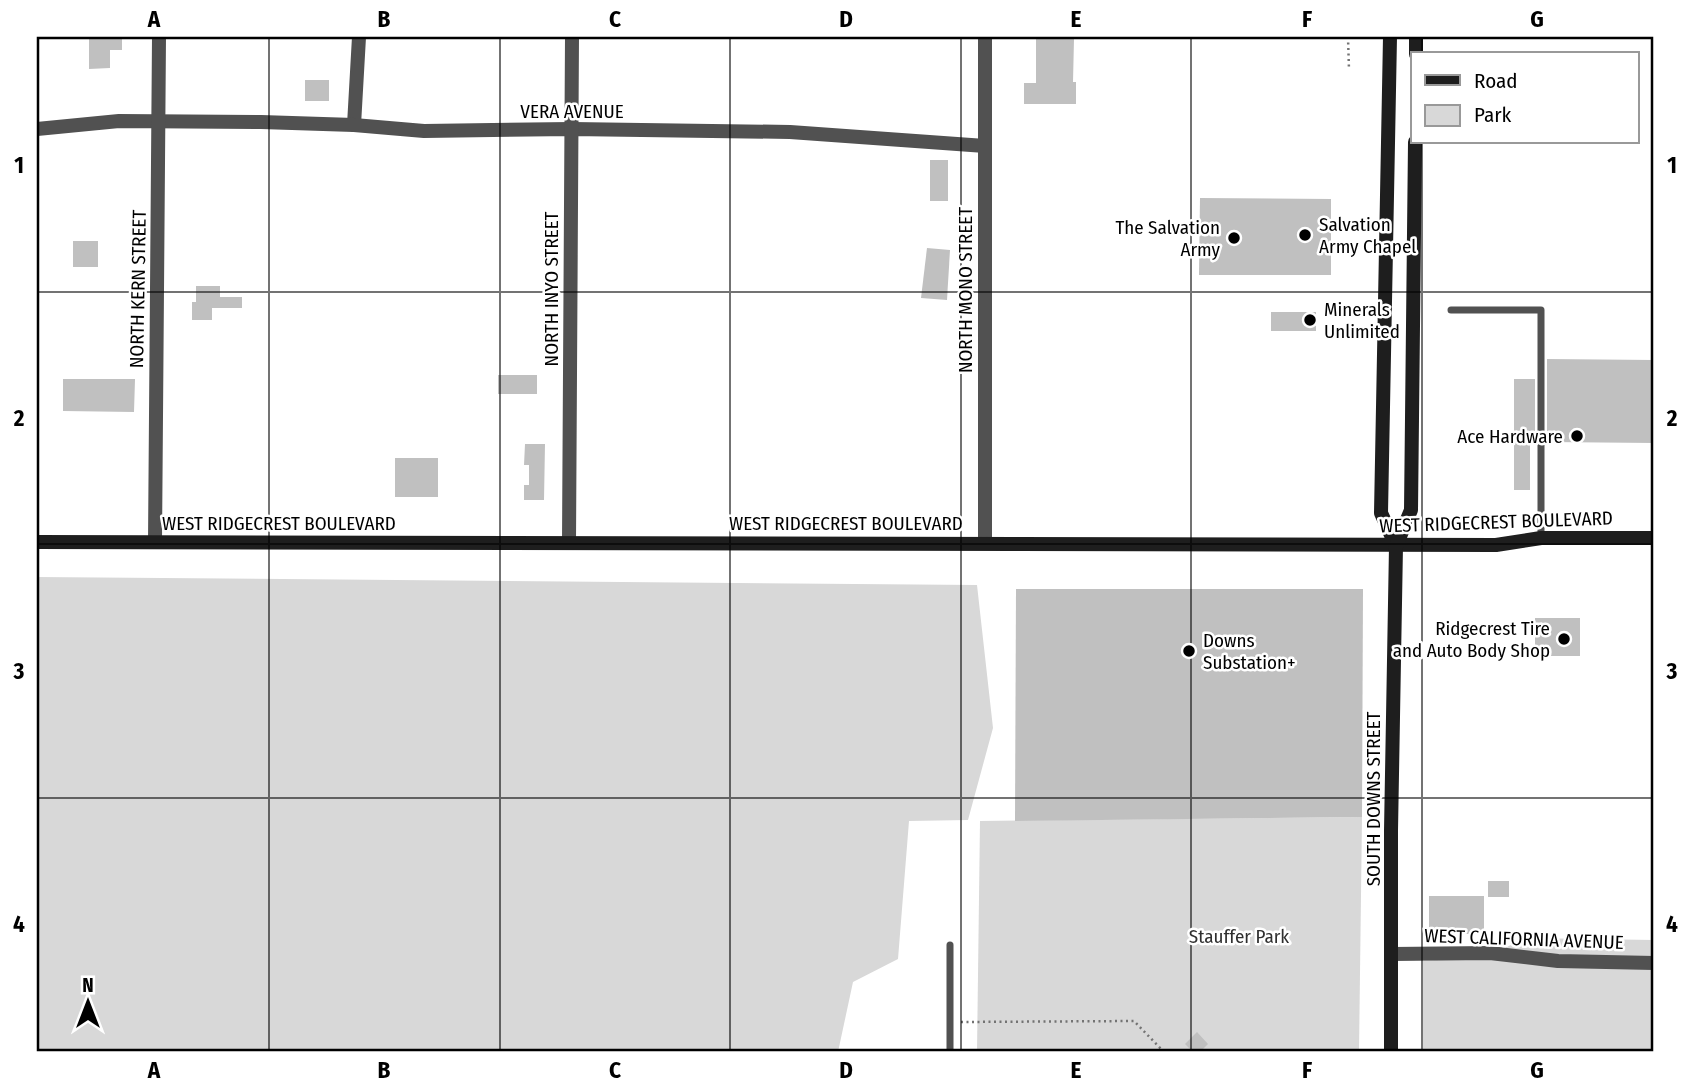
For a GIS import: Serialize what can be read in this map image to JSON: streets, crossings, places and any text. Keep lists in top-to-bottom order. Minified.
{"streets":{"main road":["WEST RIDGECREST BOULEVARD","SOUTH DOWNS STREET"],"street":["VERA AVENUE","NORTH KERN STREET","NORTH INYO STREET","NORTH MONO STREET","WEST CALIFORNIA AVENUE"]},"crossings":[["VERA AVENUE","NORTH KERN STREET"],["VERA AVENUE","NORTH INYO STREET"],["VERA AVENUE","NORTH MONO STREET"],["NORTH KERN STREET","WEST RIDGECREST BOULEVARD"],["NORTH INYO STREET","WEST RIDGECREST BOULEVARD"],["NORTH MONO STREET","WEST RIDGECREST BOULEVARD"],["WEST RIDGECREST BOULEVARD","SOUTH DOWNS STREET"],["SOUTH DOWNS STREET","WEST CALIFORNIA AVENUE"]],"parks":["Stauffer Park"],"places":["Salvation Army Chapel","The Salvation Army","Minerals Unlimited","Ace Hardware","Ridgecrest Tire and Auto Body Shop","Downs Substation+"],"legend":["Road","Park"],"north":"top","grid":{"columns":["A","B","C","D","E","F","G"],"rows":["1","2","3","4"]}}
